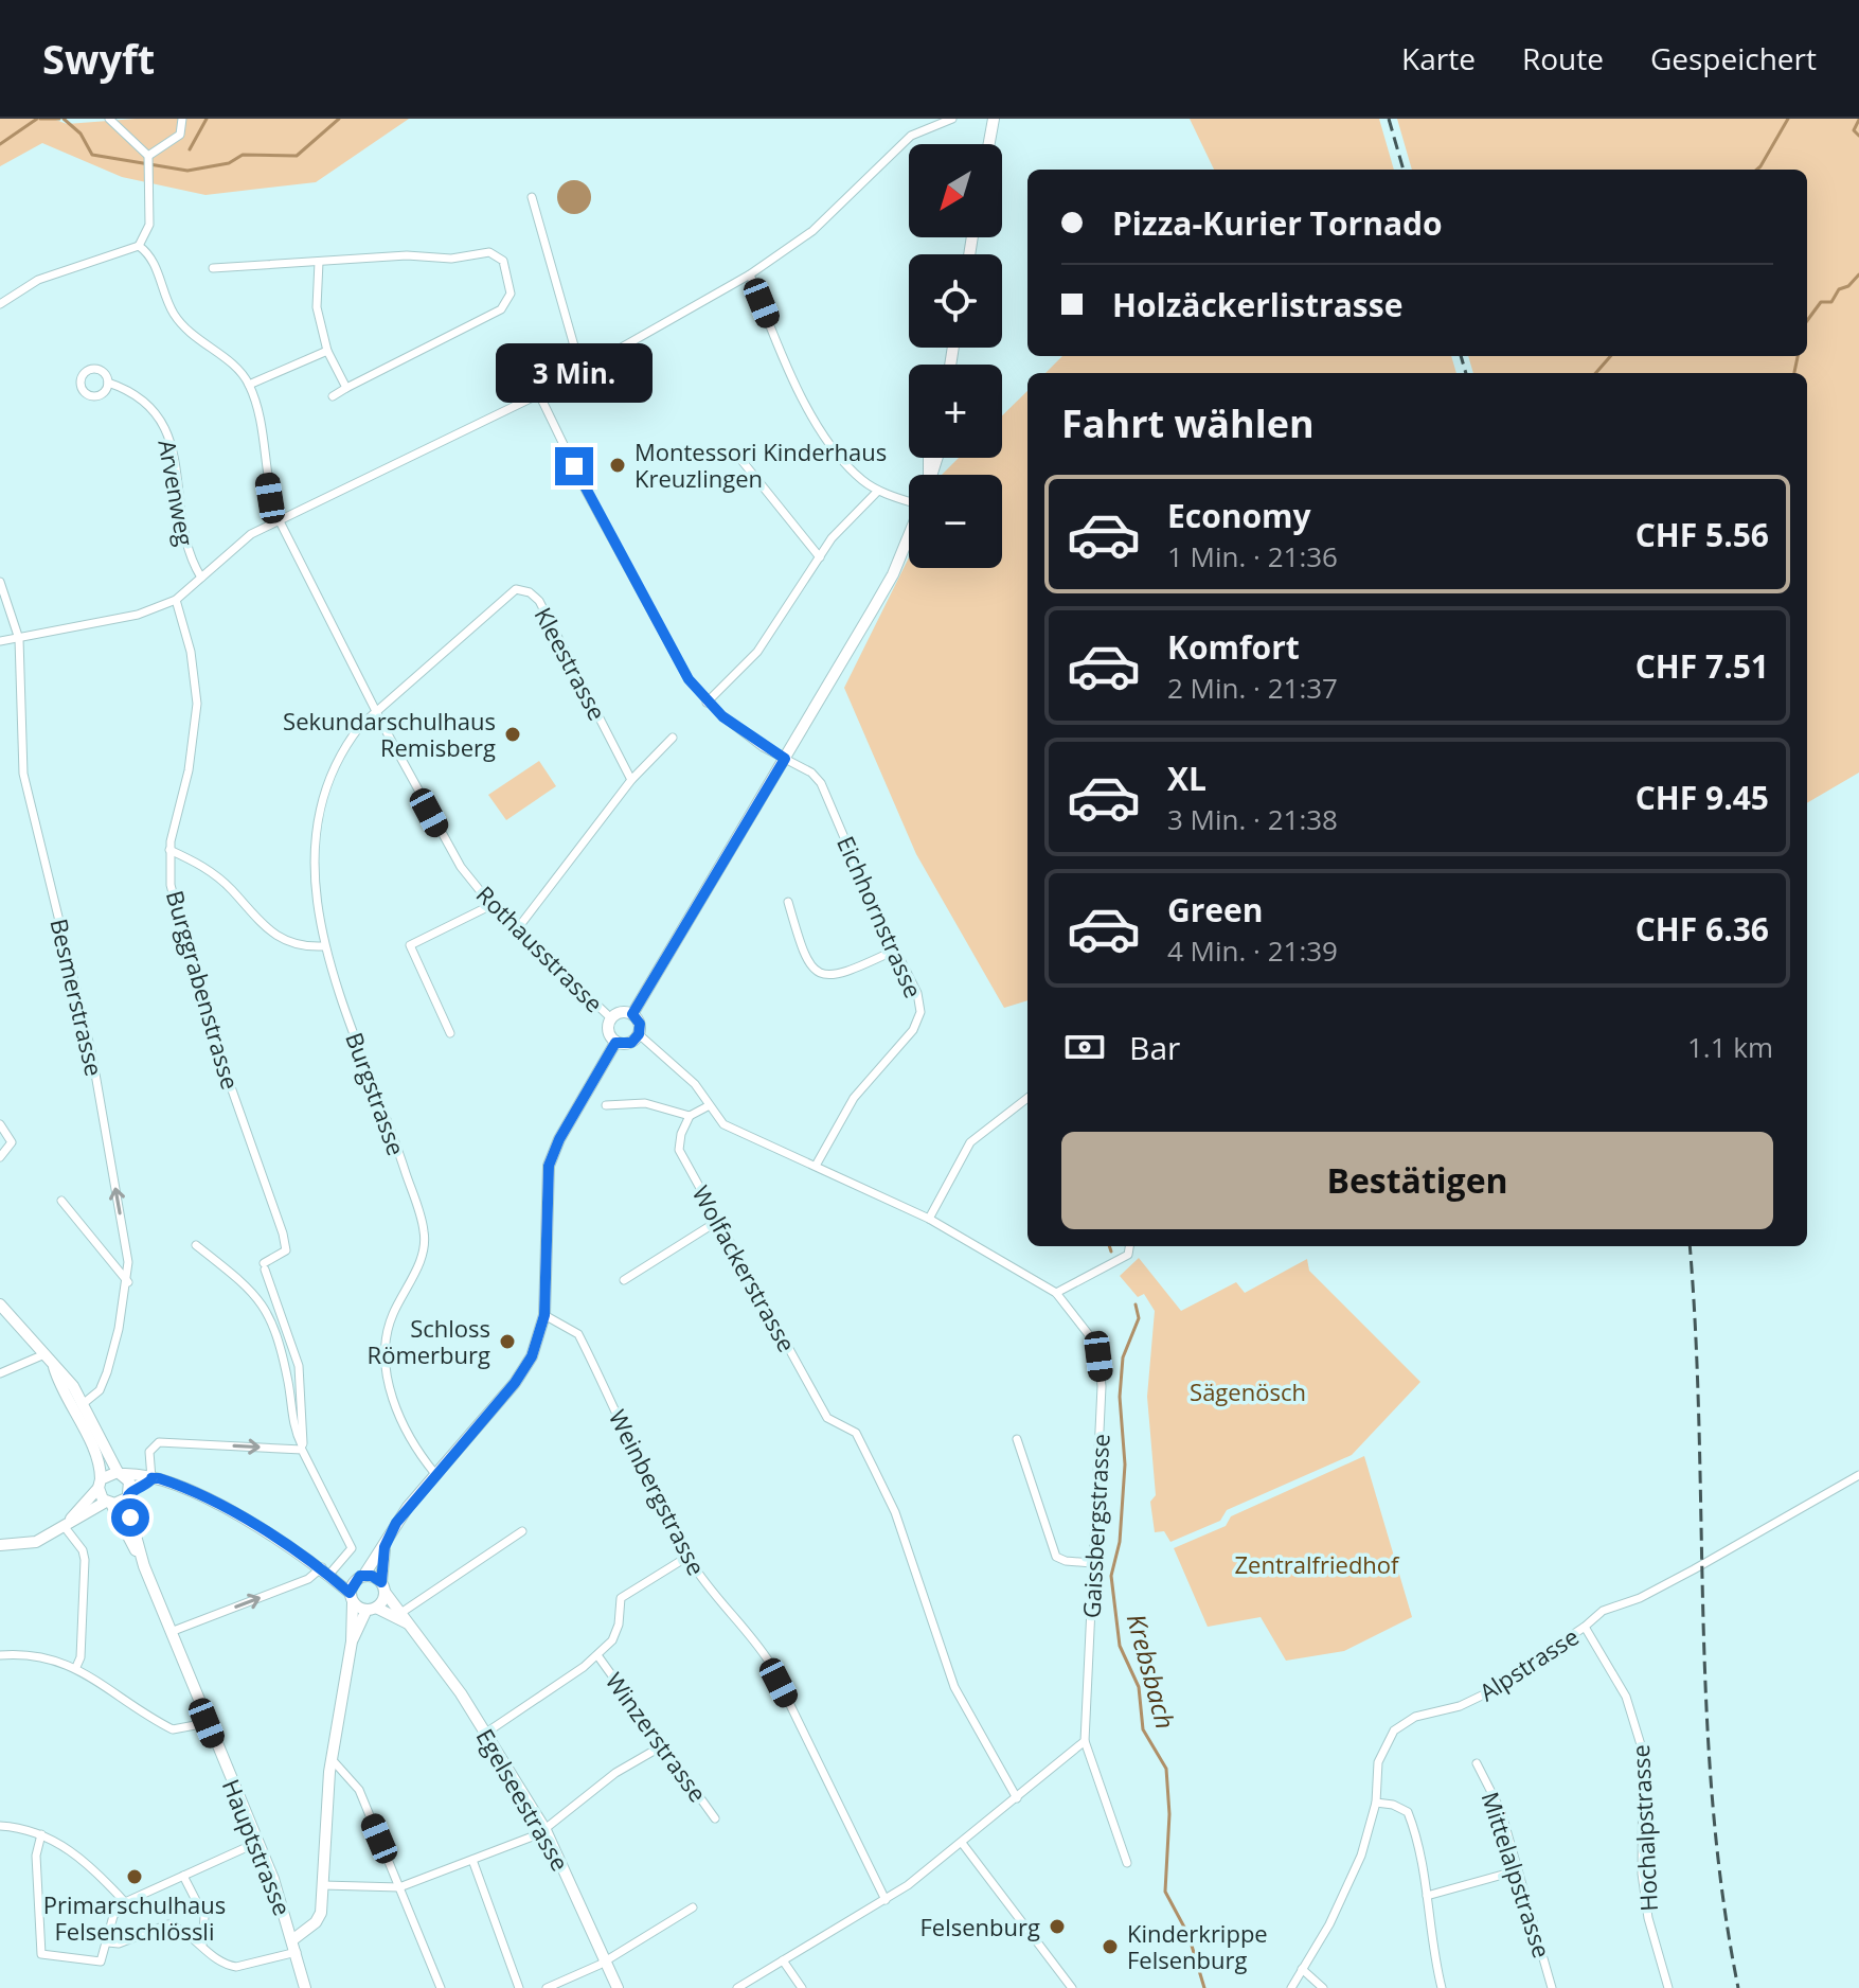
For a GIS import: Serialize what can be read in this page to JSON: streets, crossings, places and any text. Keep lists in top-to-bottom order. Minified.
{"streets":{"street":["Arvenweg","Kleestrasse","Eichhornstrasse","Rothausstrasse","Burggrabenstrasse","Besmerstrasse","Burgstrasse","Wolfackerstrasse","Weinbergstrasse","Gaissbergstrasse","Alpstrasse","Winzerstrasse","Egelseestrasse","Hochalpstrasse","Hauptstrasse","Mittelalpstrasse"]},"crossings":[["Kleestrasse","Rothausstrasse"],["Kleestrasse","Burgstrasse"],["Eichhornstrasse","Gaissbergstrasse"],["Rothausstrasse","Burgstrasse"],["Rothausstrasse","Gaissbergstrasse"],["Besmerstrasse","Hauptstrasse"],["Alpstrasse","Hochalpstrasse"]],"one_way":["Besmerstrasse"],"water":["Krebsbach"],"parks":["Sägenösch","Zentralfriedhof"],"places":["Montessori Kinderhaus Kreuzlingen","Sekundarschulhaus Remisberg","Schloss Römerburg","Primarschulhaus Felsenschlössli","Felsenburg","Kinderkrippe Felsenburg"],"north":"bottom left","page":{"header":"Swyft","nav":["Karte","Route","Gespeichert"],"map_buttons":["+","−"],"banner":["Pizza-Kurier Tornado","Holzäckerlistrasse"],"bubble":"3 Min.","heading":"Fahrt wählen","list":[{"name":"Economy","note":"1 Min. · 21:36","value":"CHF 5.56"},{"name":"Komfort","note":"2 Min. · 21:37","value":"CHF 7.51"},{"name":"XL","note":"3 Min. · 21:38","value":"CHF 9.45"},{"name":"Green","note":"4 Min. · 21:39","value":"CHF 6.36"}],"pay":["Bar","1.1 km"],"buttons":"Bestätigen"}}
